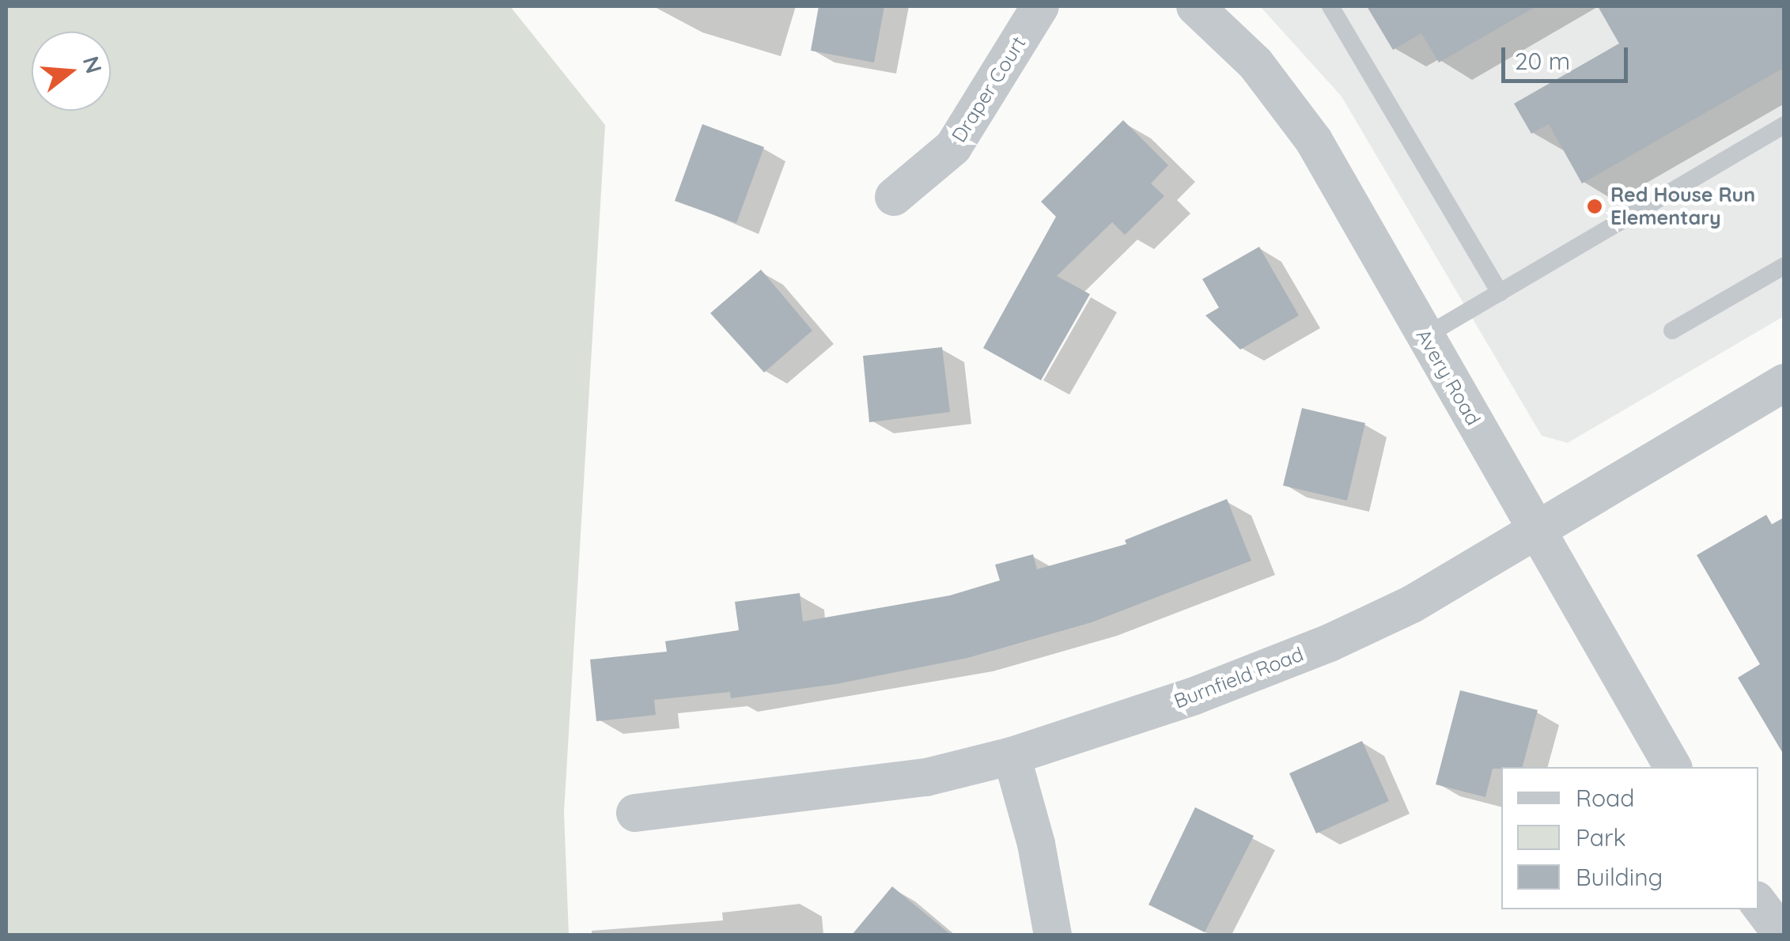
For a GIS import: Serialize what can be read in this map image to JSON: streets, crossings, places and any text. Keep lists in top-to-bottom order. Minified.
{"streets":{"street":["Draper Court","Avery Road","Burnfield Road"]},"crossings":[["Avery Road","Burnfield Road"]],"places":["Red House Run Elementary"],"legend":["Road","Park","Building"],"scale_bar":"20 m","north":"right"}
